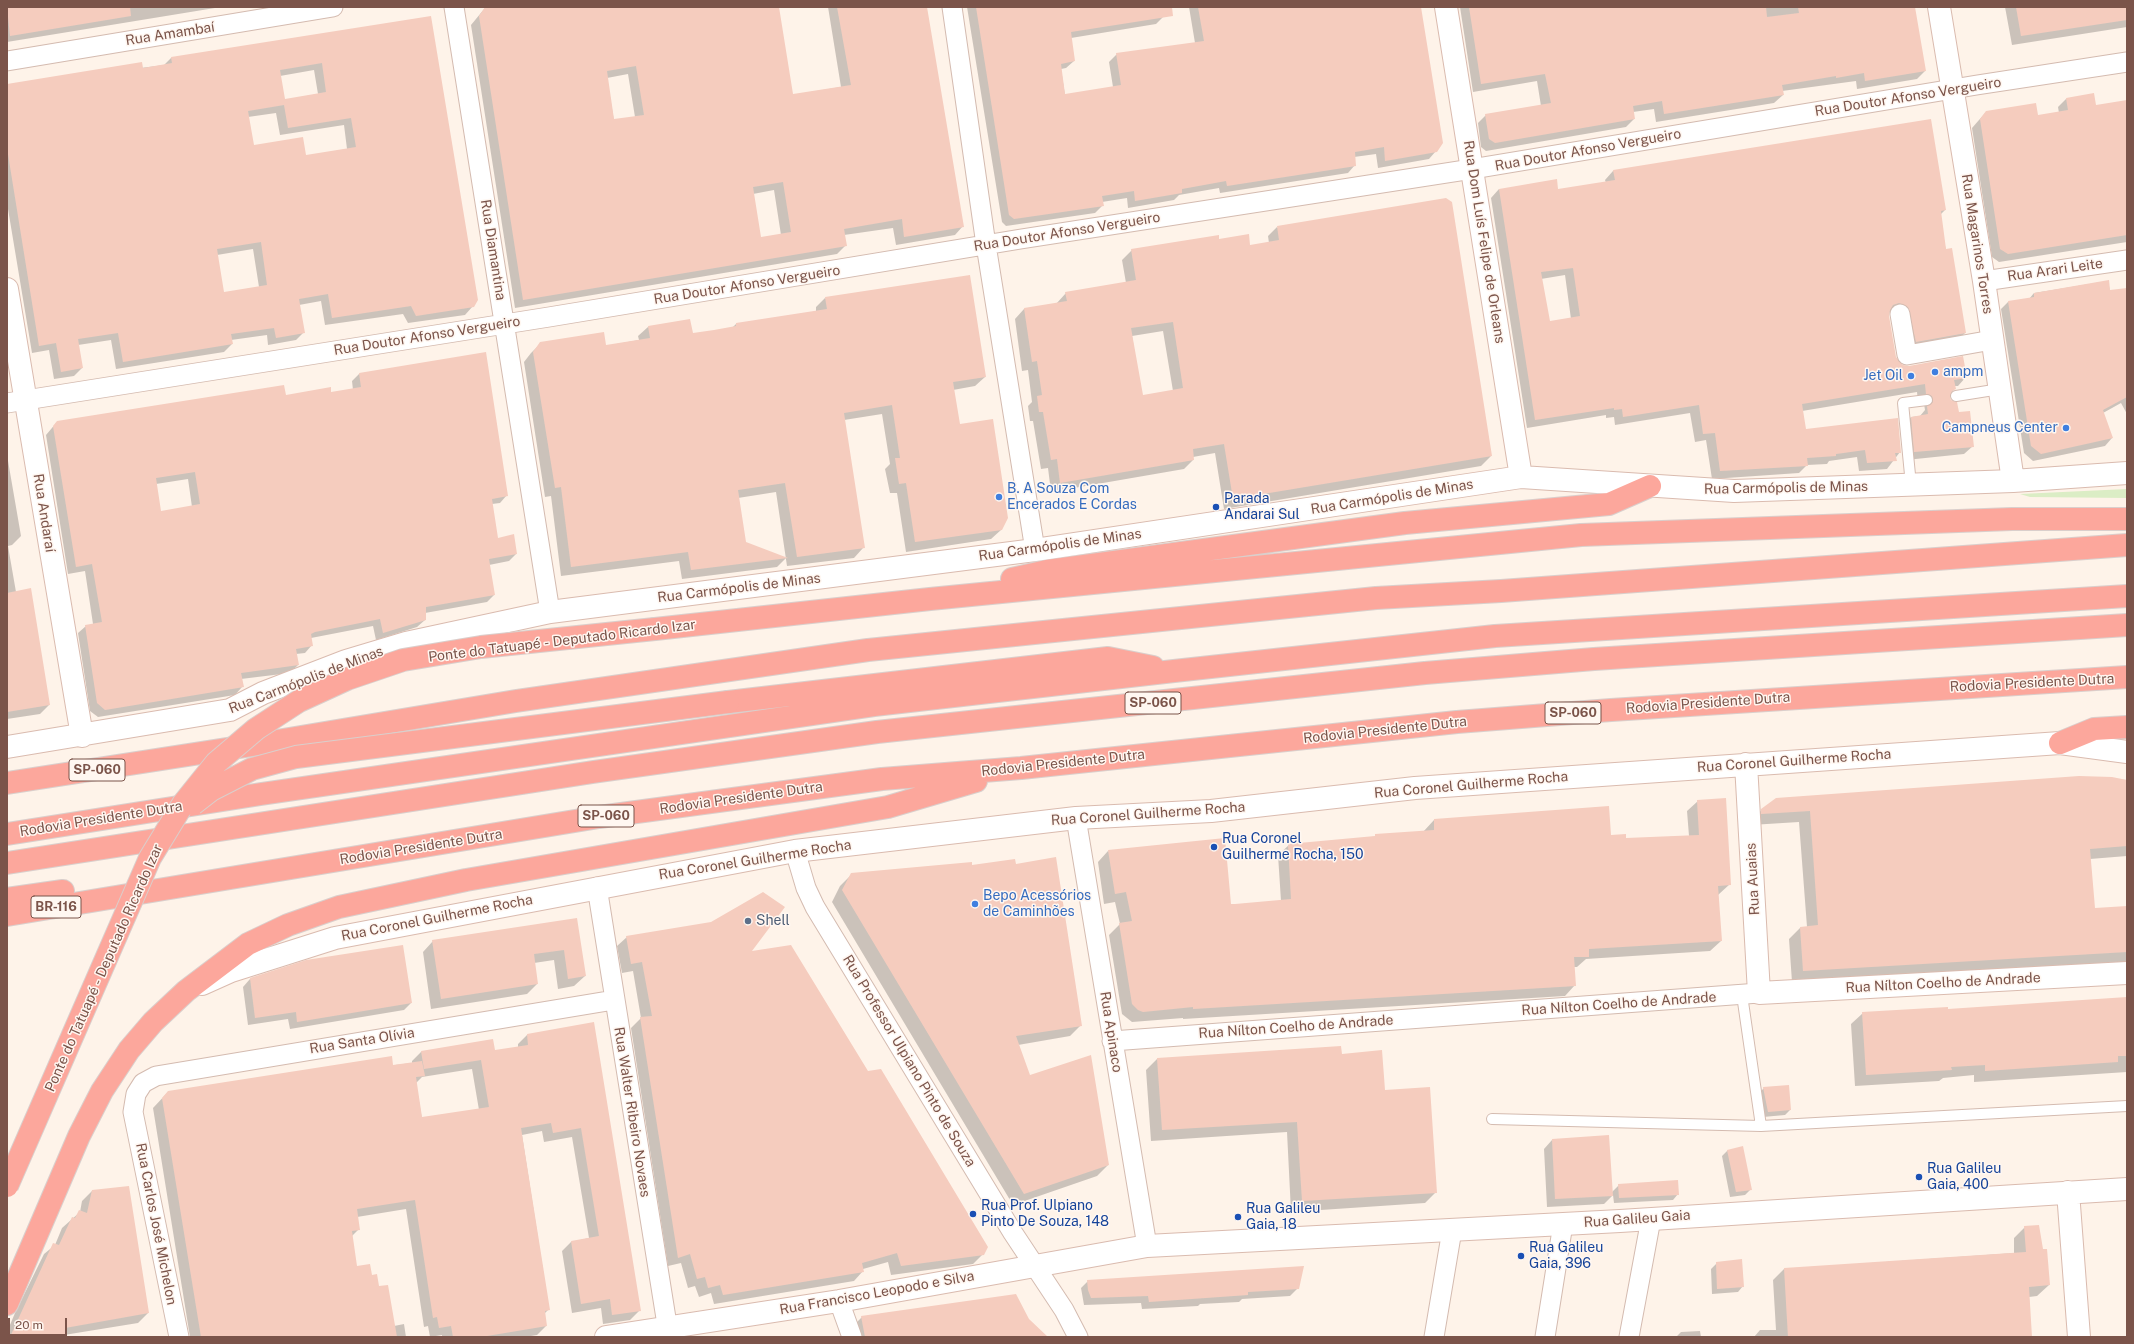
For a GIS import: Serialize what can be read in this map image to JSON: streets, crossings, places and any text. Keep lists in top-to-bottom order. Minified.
{"streets":{"highway":["Ponte do Tatuapé - Deputado Ricardo Izar","Rodovia Presidente Dutra","SP-060","BR-116"],"main road":["Rua Dom Luís Felipe de Orleans","Rua Magarinos Torres","Rua Carmópolis de Minas","Rua Andaraí","Rua Coronel Guilherme Rocha","Rua Auaias","Rua Nílton Coelho de Andrade","Rua Galileu Gaia","Rua Francisco Leopodo e Silva"],"street":["Rua Amambaí","Rua Doutor Afonso Vergueiro","Rua Diamantina","Rua Arari Leite","Rua Apinaco","Rua Santa Olívia","Rua Professor Ulpiano Pinto de Souza","Rua Walter Ribeiro Novaes","Rua Carlos José Michelon"]},"crossings":[["Rua Doutor Afonso Vergueiro","Rua Dom Luís Felipe de Orleans"],["Rua Doutor Afonso Vergueiro","Rua Magarinos Torres"],["Rua Doutor Afonso Vergueiro","Rua Diamantina"],["Rua Doutor Afonso Vergueiro","Rua Andaraí"],["Rua Dom Luís Felipe de Orleans","Rua Carmópolis de Minas"],["Rua Magarinos Torres","Rua Arari Leite"],["Rua Magarinos Torres","Rua Carmópolis de Minas"],["Rua Diamantina","Rua Carmópolis de Minas"],["Rua Carmópolis de Minas","Rua Andaraí"],["Rua Coronel Guilherme Rocha","Rua Auaias"],["Rua Coronel Guilherme Rocha","Rua Apinaco"],["Rua Coronel Guilherme Rocha","Rua Professor Ulpiano Pinto de Souza"],["Rua Coronel Guilherme Rocha","Rua Walter Ribeiro Novaes"],["Rua Auaias","Rua Nílton Coelho de Andrade"],["Rua Nílton Coelho de Andrade","Rua Apinaco"],["Rua Apinaco","Rua Galileu Gaia"],["Rua Apinaco","Rua Francisco Leopodo e Silva"],["Rua Santa Olívia","Rua Walter Ribeiro Novaes"],["Rua Santa Olívia","Rua Carlos José Michelon"],["Rua Professor Ulpiano Pinto de Souza","Rua Francisco Leopodo e Silva"],["Rua Walter Ribeiro Novaes","Rua Francisco Leopodo e Silva"],["Rua Galileu Gaia","Rua Francisco Leopodo e Silva"]],"places":["ampm","Jet Oil","Campneus Center","B. A Souza Com Encerados E Cordas","Parada Andarai Sul","Rua Coronel Guilherme Rocha, 150","Bepo Acessórios de Caminhões","Shell","Rua Galileu Gaia, 400","Rua Prof. Ulpiano Pinto De Souza, 148","Rua Galileu Gaia, 18","Rua Galileu Gaia, 396"],"scale_bar":"20 m"}
